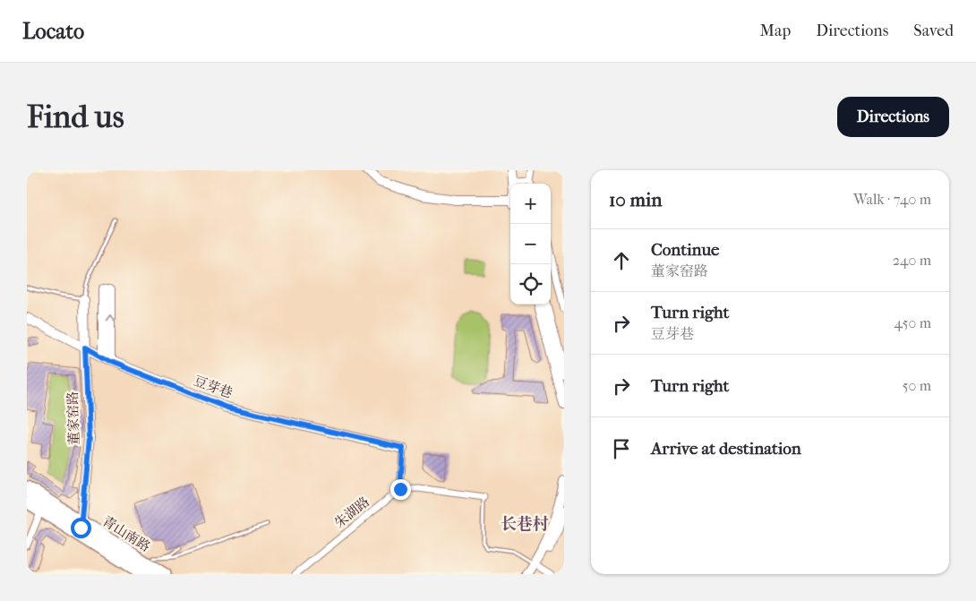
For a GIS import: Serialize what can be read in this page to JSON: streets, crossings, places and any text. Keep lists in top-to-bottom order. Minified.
{"streets":{"main road":["青山南路"],"street":["豆芽巷","董家窑路","朱湖路"]},"crossings":[["豆芽巷","董家窑路"],["董家窑路","青山南路"]],"districts":["长巷村"],"page":{"header":"Locato","nav":["Map","Directions","Saved"],"buttons":"Directions","title":"Find us","heading":["10 min","Walk · 740 m"],"map_buttons":["+","−"],"list":[["Continue","董家窑路","240 m"],["Turn right","豆芽巷","450 m"],["Turn right","50 m"],"Arrive at destination"]}}
